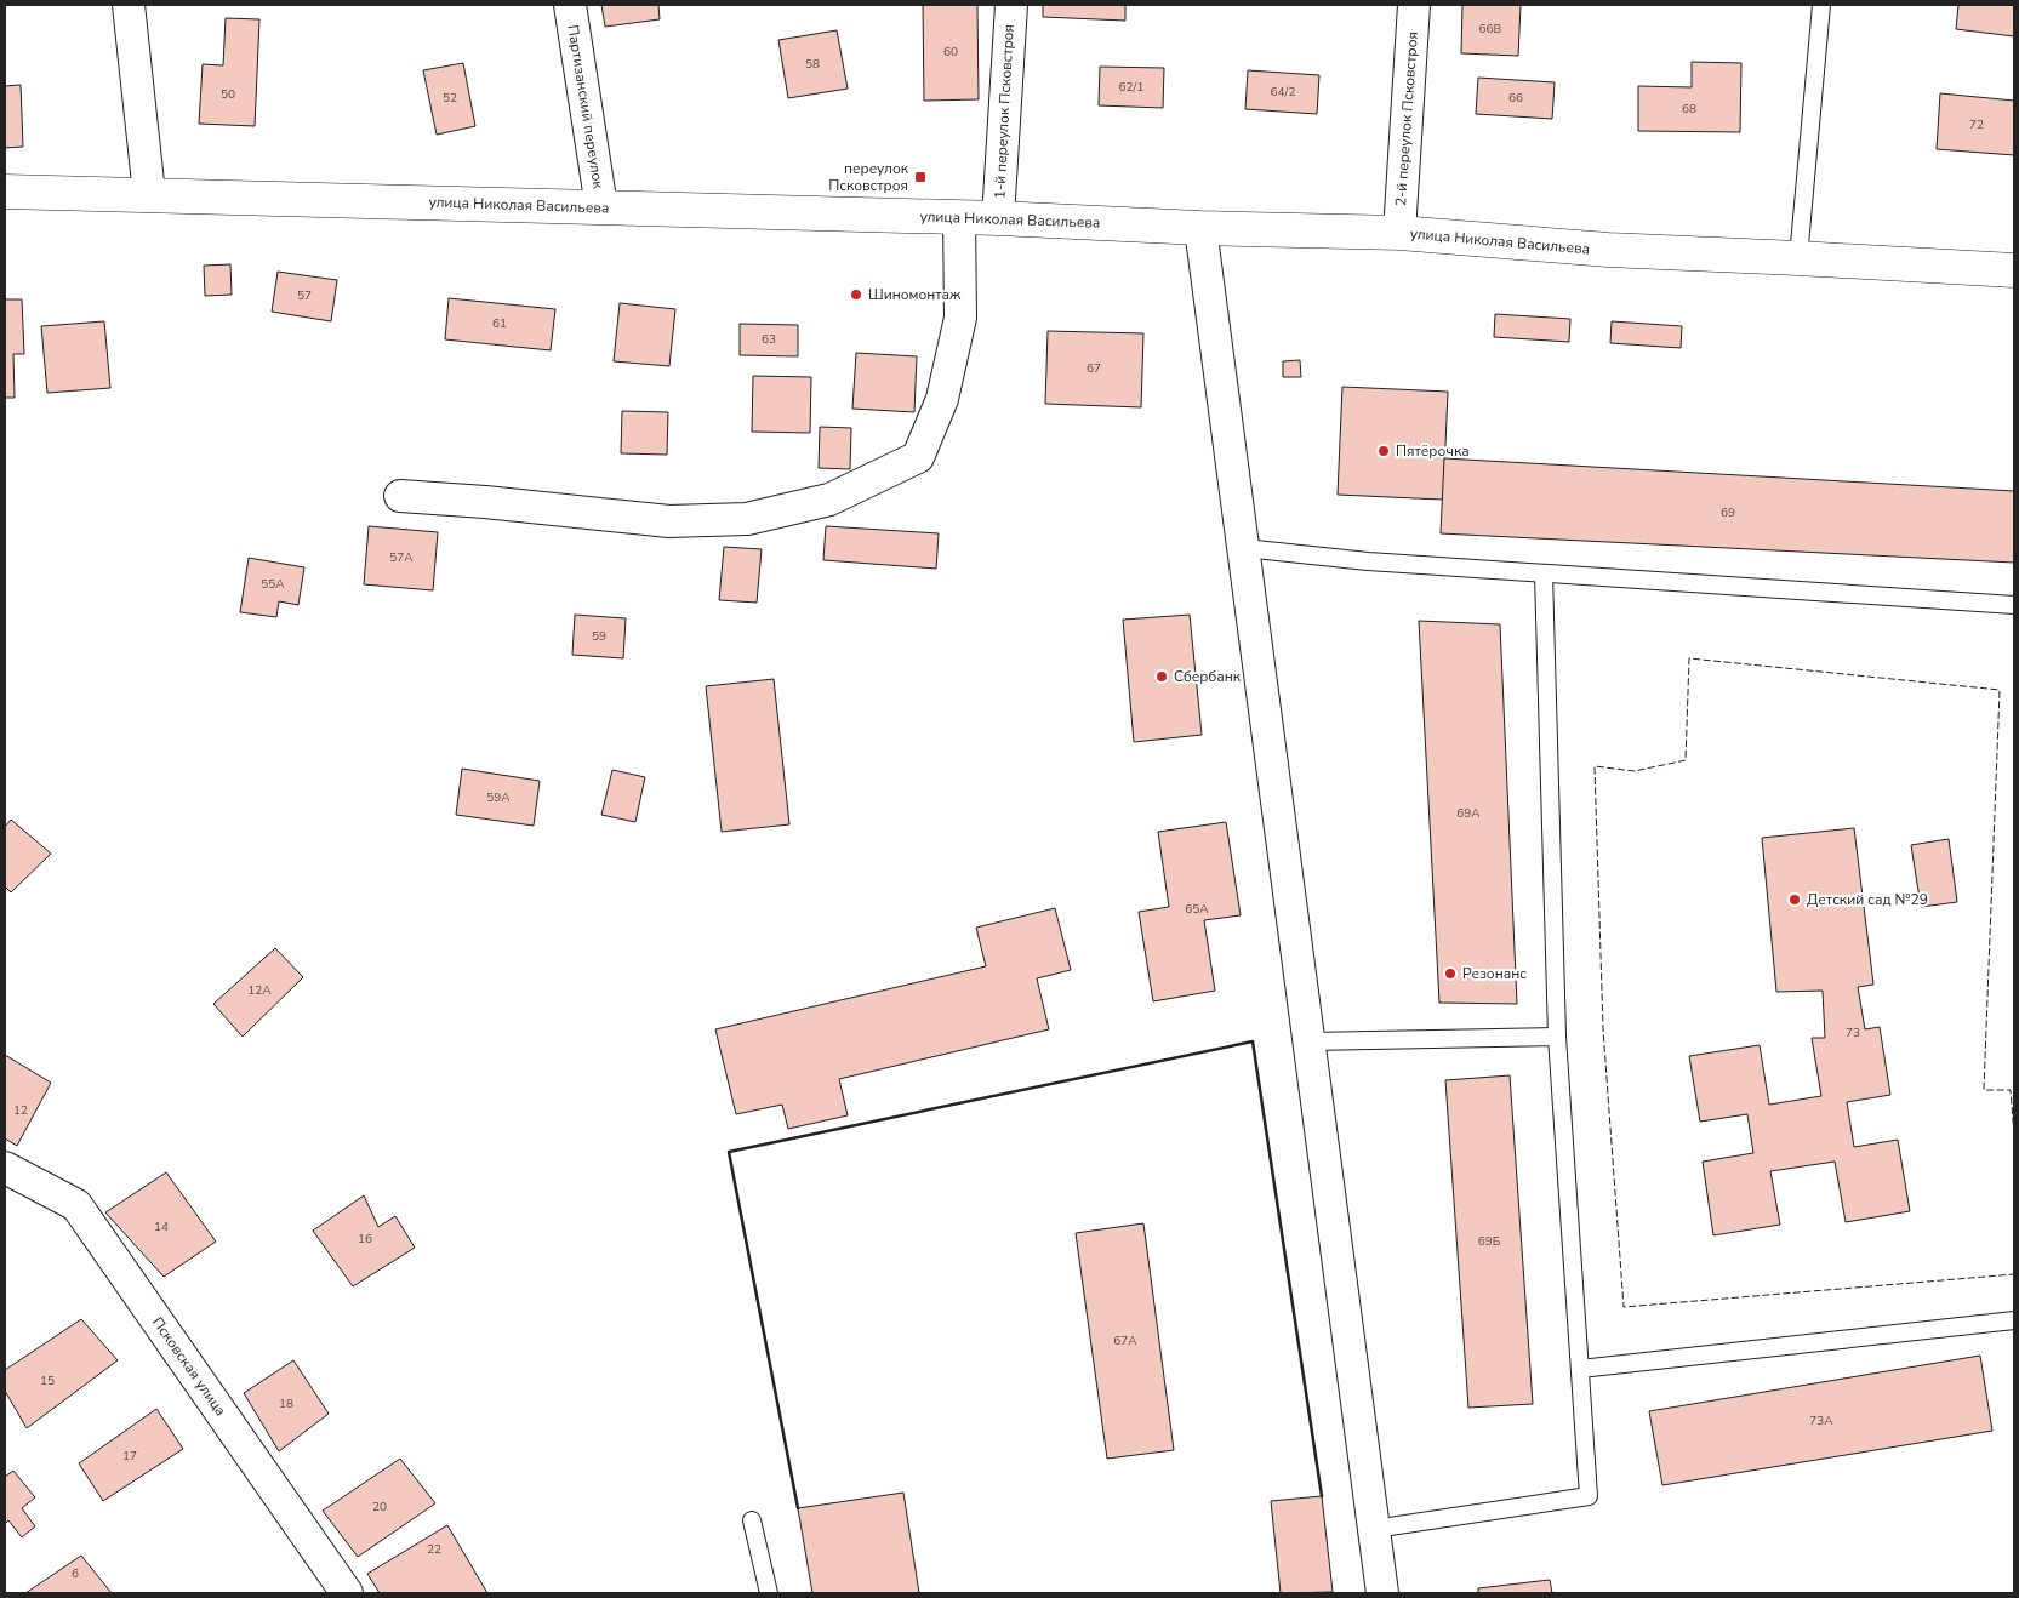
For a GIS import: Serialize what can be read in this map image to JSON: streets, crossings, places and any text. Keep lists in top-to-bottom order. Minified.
{"streets":{"main road":["улица Николая Васильева"],"street":["Партизанский переулок","1-й переулок Псковстроя","2-й переулок Псковстроя","Псковская улица"]},"crossings":[["Партизанский переулок","улица Николая Васильева"],["1-й переулок Псковстроя","улица Николая Васильева"],["2-й переулок Псковстроя","улица Николая Васильева"]],"places":{"transit":["переулок Псковстроя"],"other":["Шиномонтаж","Пятёрочка","Сбербанк","Детский сад №29","Резонанс"]},"house_numbers":["66В","60","58","62/1","64/2","50","52","66","68","72","57","61","63","67","69","57А","55А","59","59А","69А","65А","12А","73","12","14","16","69Б","67А","15","18","73А","17","20","22","6"]}
